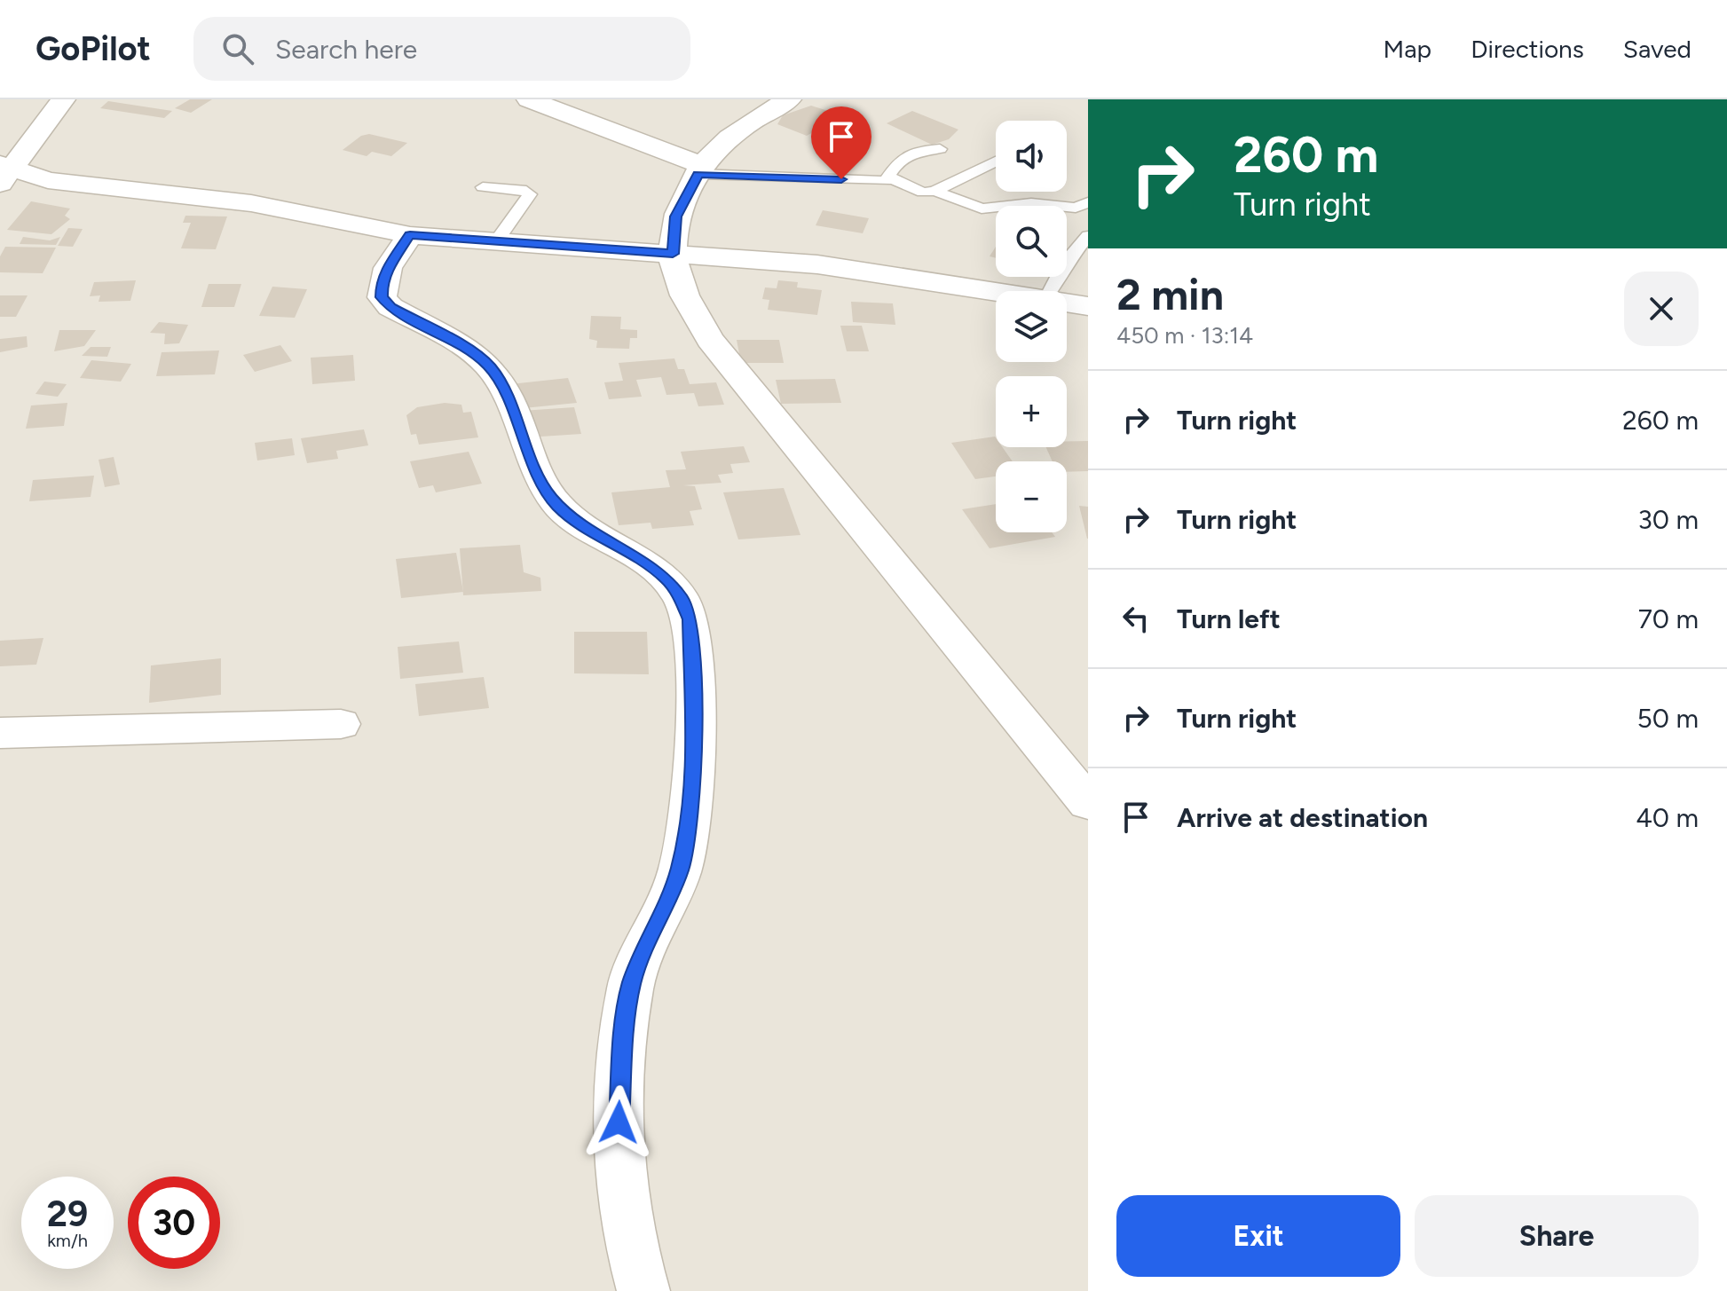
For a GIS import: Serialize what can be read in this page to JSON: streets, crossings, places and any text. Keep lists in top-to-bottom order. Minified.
{"page":{"header":"GoPilot","search":"Search here","nav":["Map","Directions","Saved"],"turn":["260 m","Turn right"],"map_buttons":["+","−"],"heading":["2 min","450 m · 13:14"],"list":[{"name":"Turn right","value":"260 m"},{"name":"Turn right","value":"30 m"},{"name":"Turn left","value":"70 m"},{"name":"Turn right","value":"50 m"},{"name":"Arrive at destination","value":"40 m"}],"speed":"29 km/h","limit":"30","buttons":["Exit","Share"]}}
